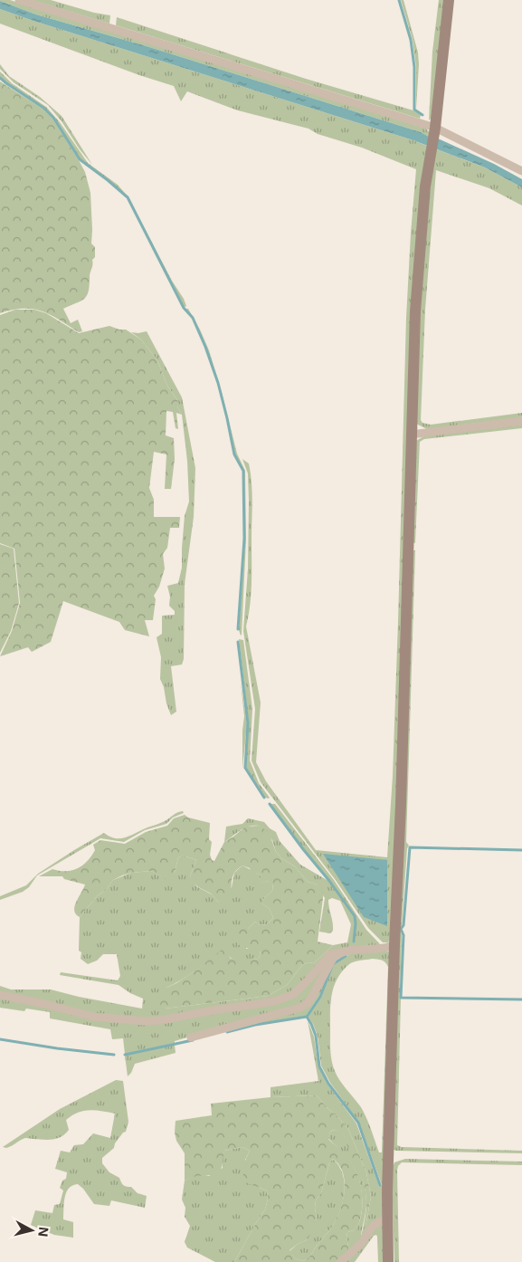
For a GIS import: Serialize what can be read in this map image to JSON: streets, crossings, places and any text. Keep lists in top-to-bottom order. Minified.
{"north":"right"}
